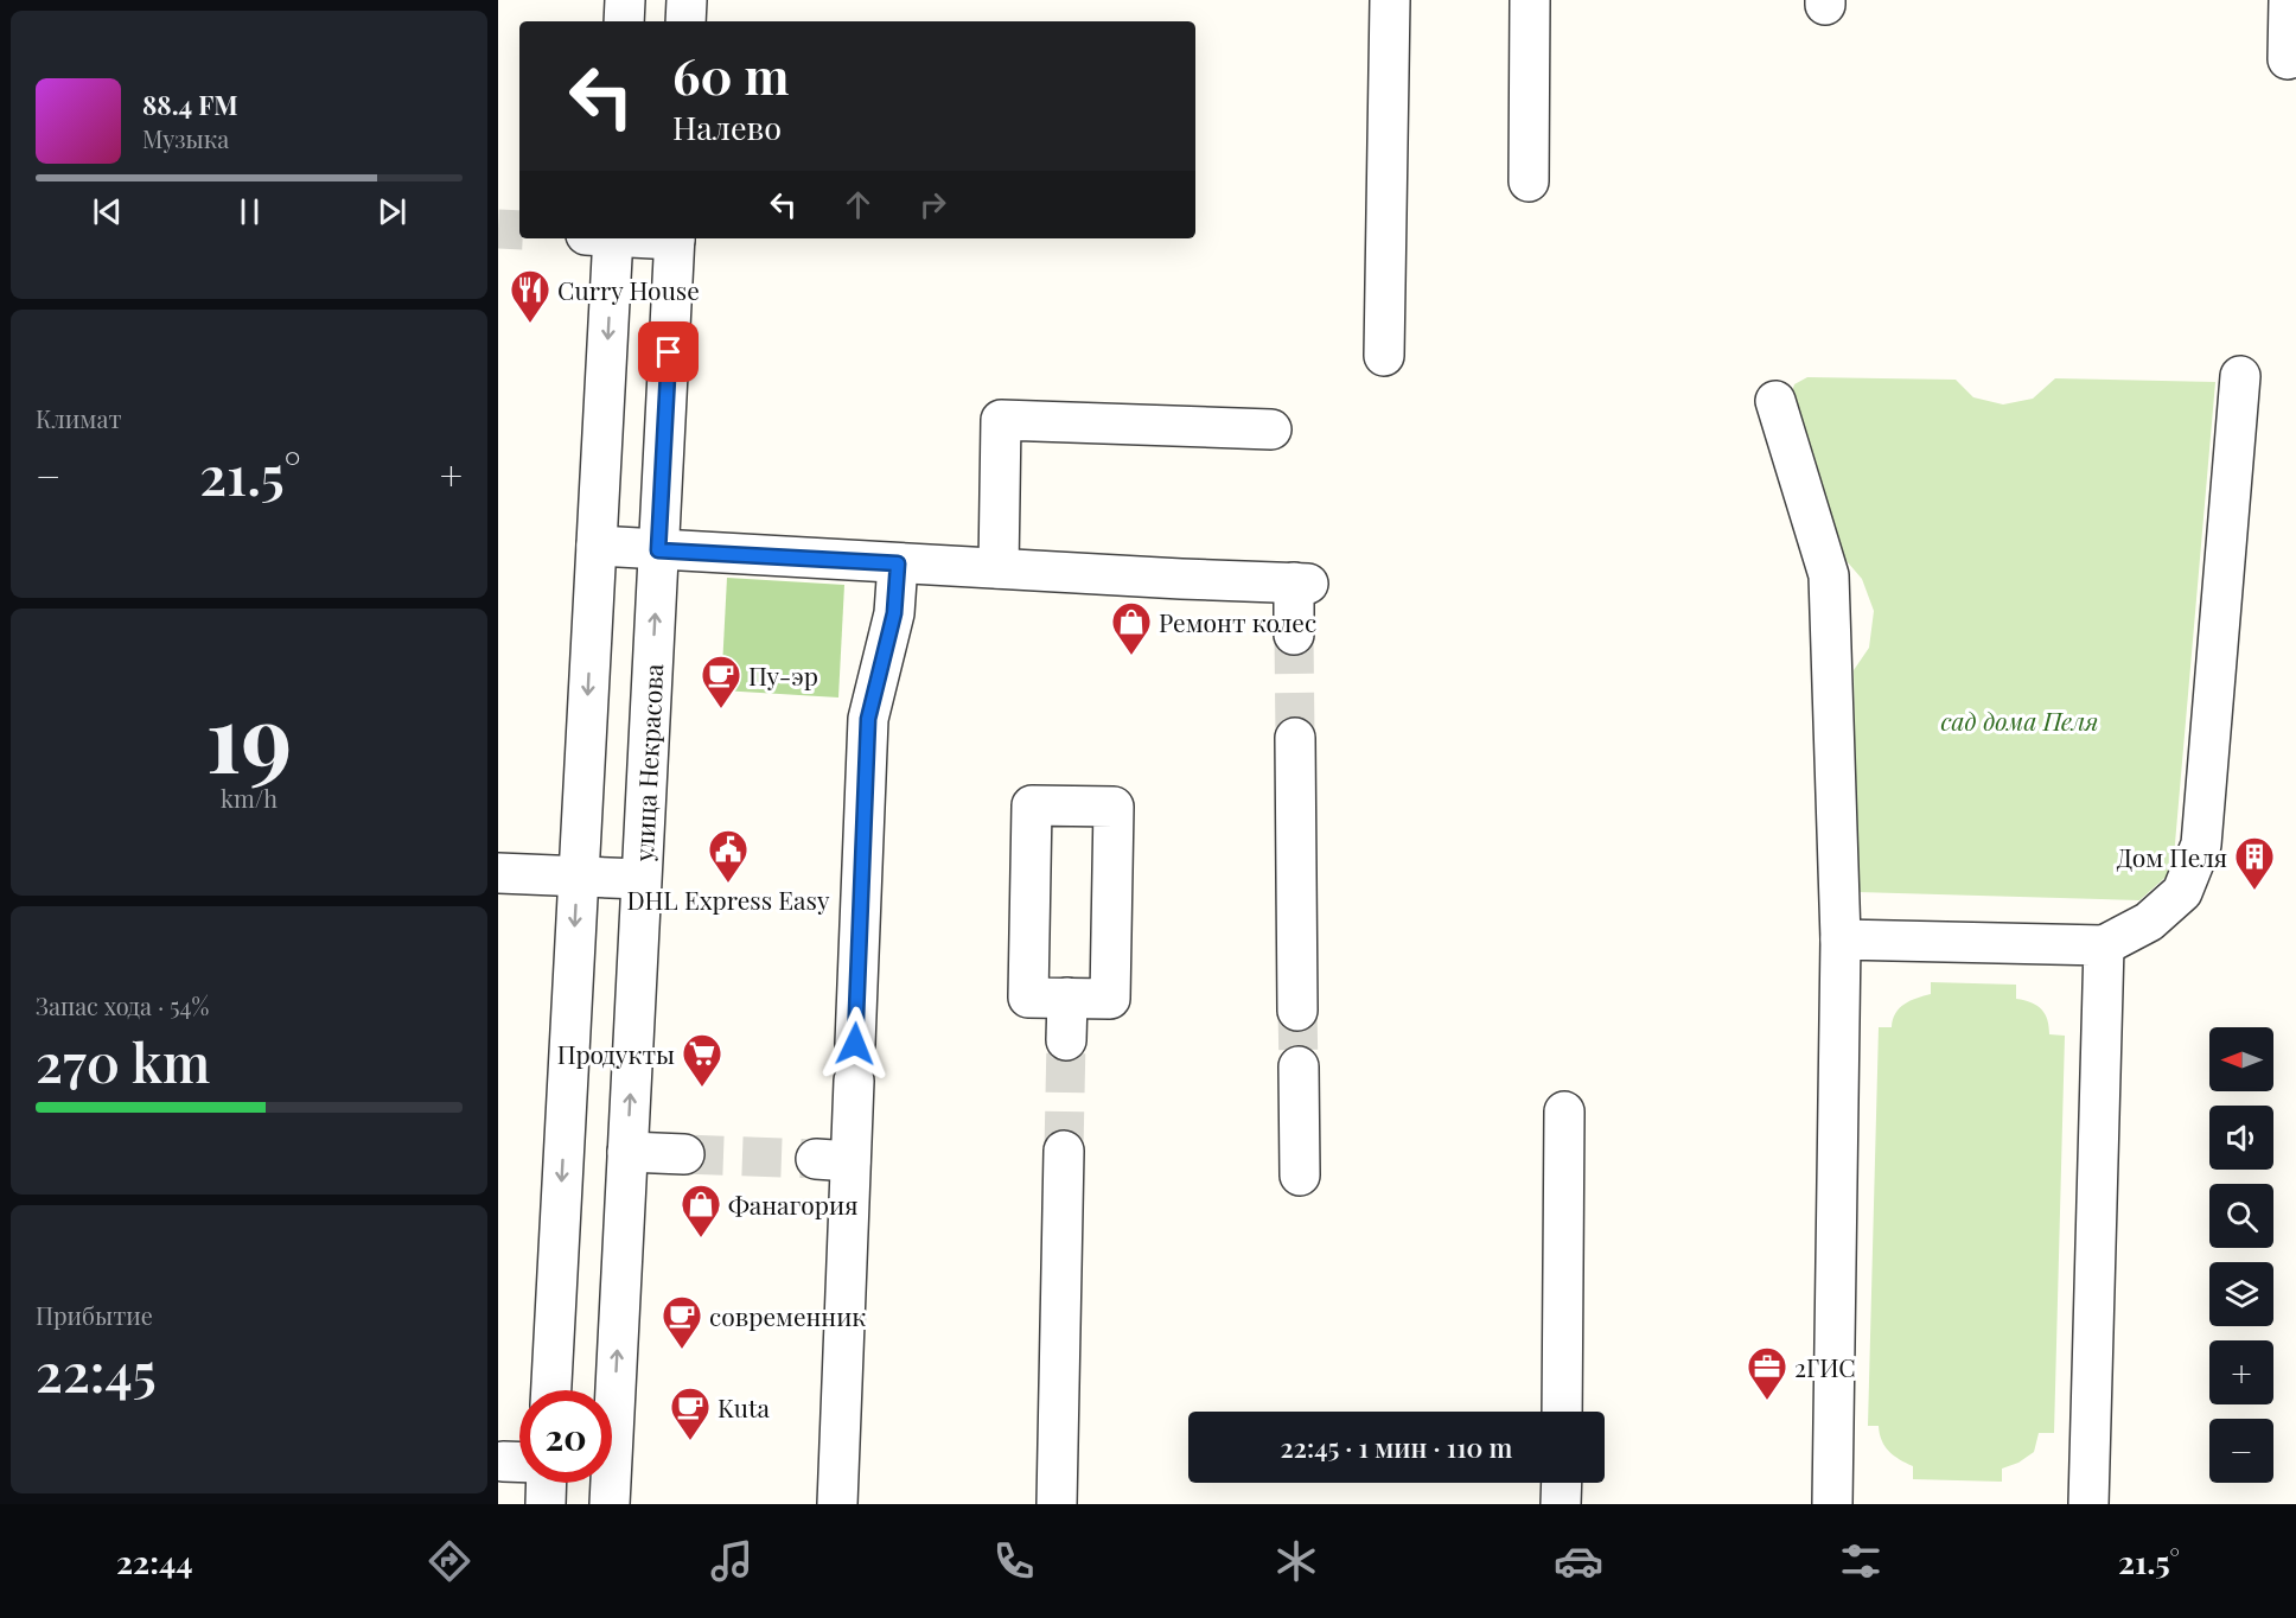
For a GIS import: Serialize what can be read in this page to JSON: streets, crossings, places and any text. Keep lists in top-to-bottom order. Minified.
{"streets":{"street":["улица Некрасова"]},"parks":["сад дома Пеля"],"places":{"restaurant":["Curry House"],"shop":["Ремонт колес","Фанагория"],"cafe":["Пу-эр","современник","Kuta"],"public building":["DHL Express Easy"],"building":["Дом Пеля"],"supermarket":["Продукты"],"office":["2ГИС"]},"north":"left","page":{"turn":["60 m","Налево"],"song":["88.4 FM","Музыка"],"tile":["Климат",["19","km/h"],["Запас хода · 54%","270 km"],["Прибытие","22:45"]],"heat":["−","21.5°","+"],"map_buttons":["+","−"],"limit":"20","trip":"22:45 · 1 мин · 110 m","tabs":["22:44","21.5°"]}}
